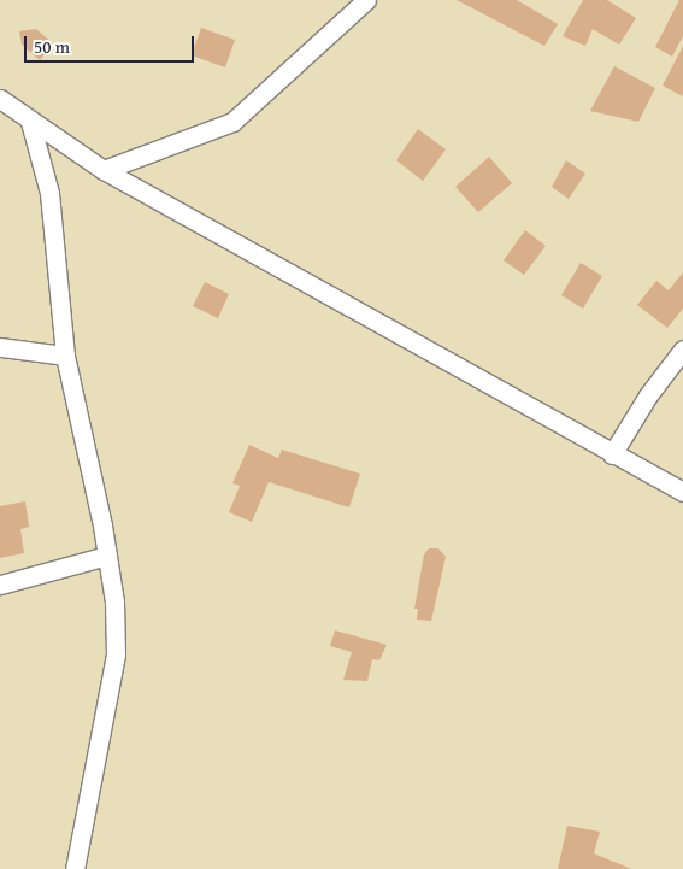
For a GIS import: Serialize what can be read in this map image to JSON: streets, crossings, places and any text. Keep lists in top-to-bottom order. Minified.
{"scale_bar":"50 m"}
